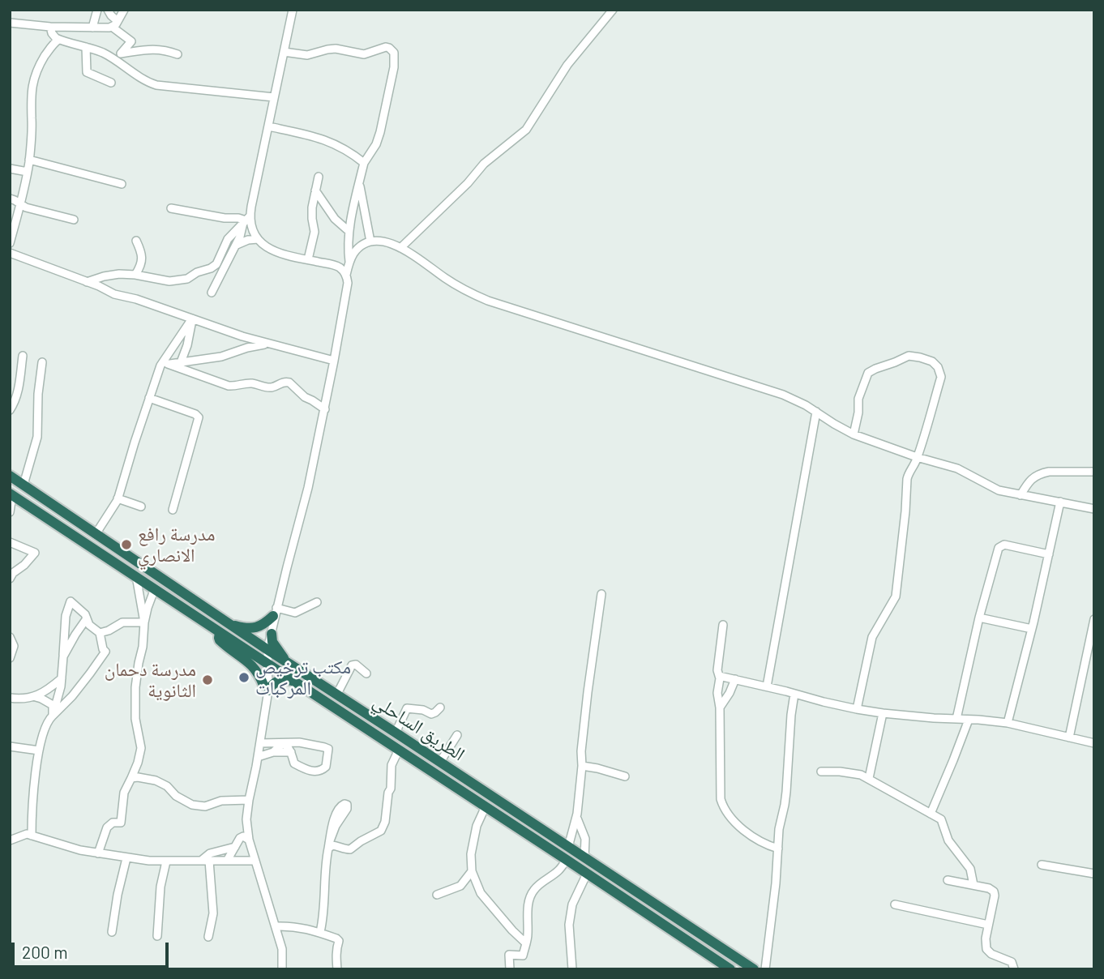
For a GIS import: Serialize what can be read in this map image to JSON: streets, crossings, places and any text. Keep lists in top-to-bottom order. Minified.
{"streets":{"highway":["الطريق الساحلي"]},"places":["مدرسة رافع الانصاري","مكتب ترخيص المركبات","مدرسة دحمان الثانوية"],"scale_bar":"200 m"}
